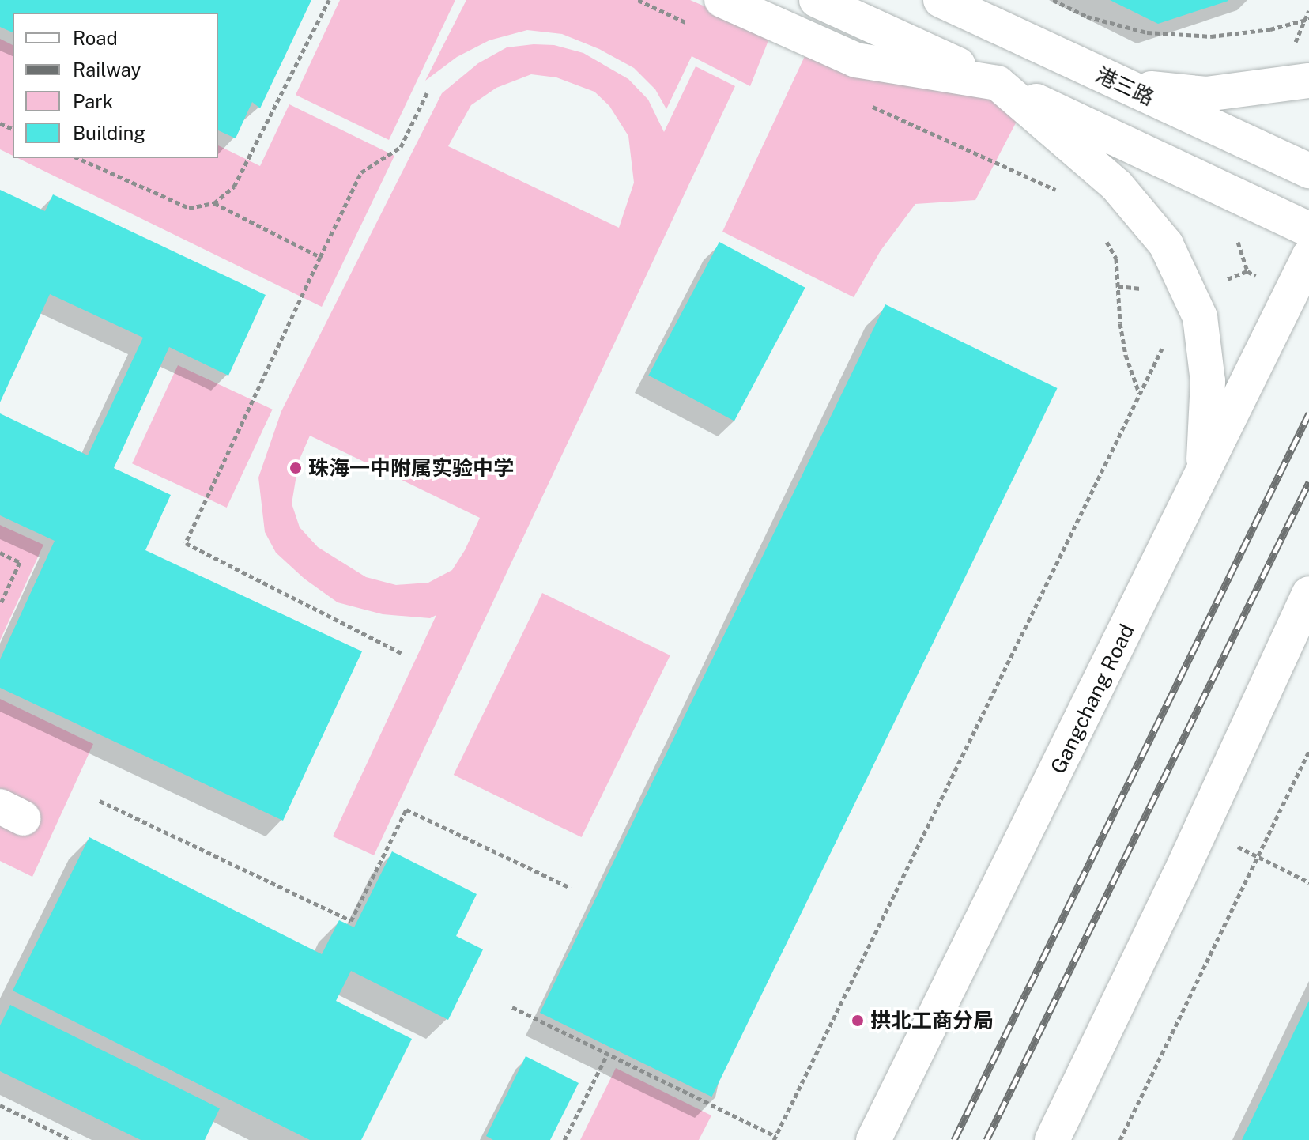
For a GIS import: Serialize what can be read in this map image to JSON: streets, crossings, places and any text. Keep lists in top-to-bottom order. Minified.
{"streets":{"main road":["港三路","Gangchang Road"]},"places":["珠海一中附属实验中学","拱北工商分局"],"legend":["Road","Railway","Park","Building"]}
